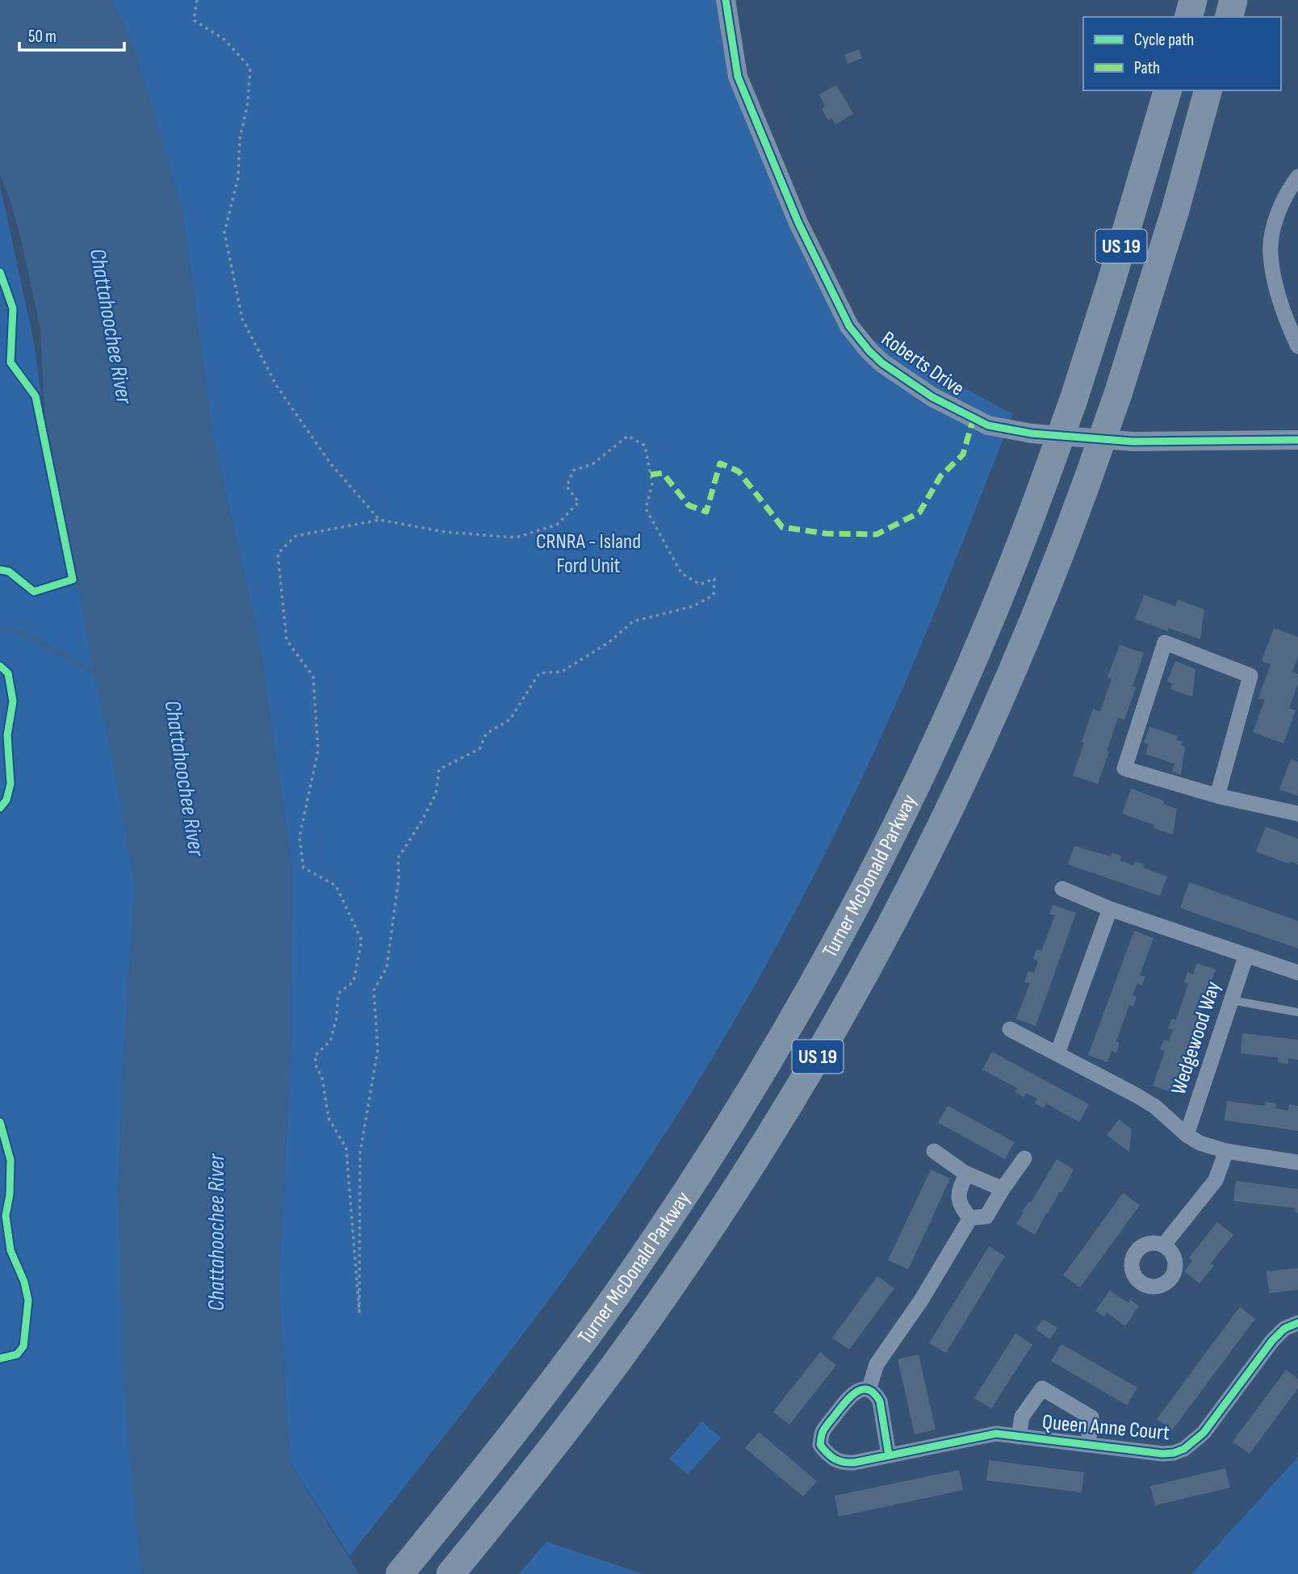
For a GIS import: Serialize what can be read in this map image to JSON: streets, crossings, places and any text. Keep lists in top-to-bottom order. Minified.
{"streets":{"highway":["US 19","Turner McDonald Parkway"],"street":["Roberts Drive","Wedgewood Way","Queen Anne Court"]},"water":["Chattahoochee River"],"parks":["CRNRA - Island Ford Unit"],"legend":["Cycle path","Path"],"scale_bar":"50 m"}
